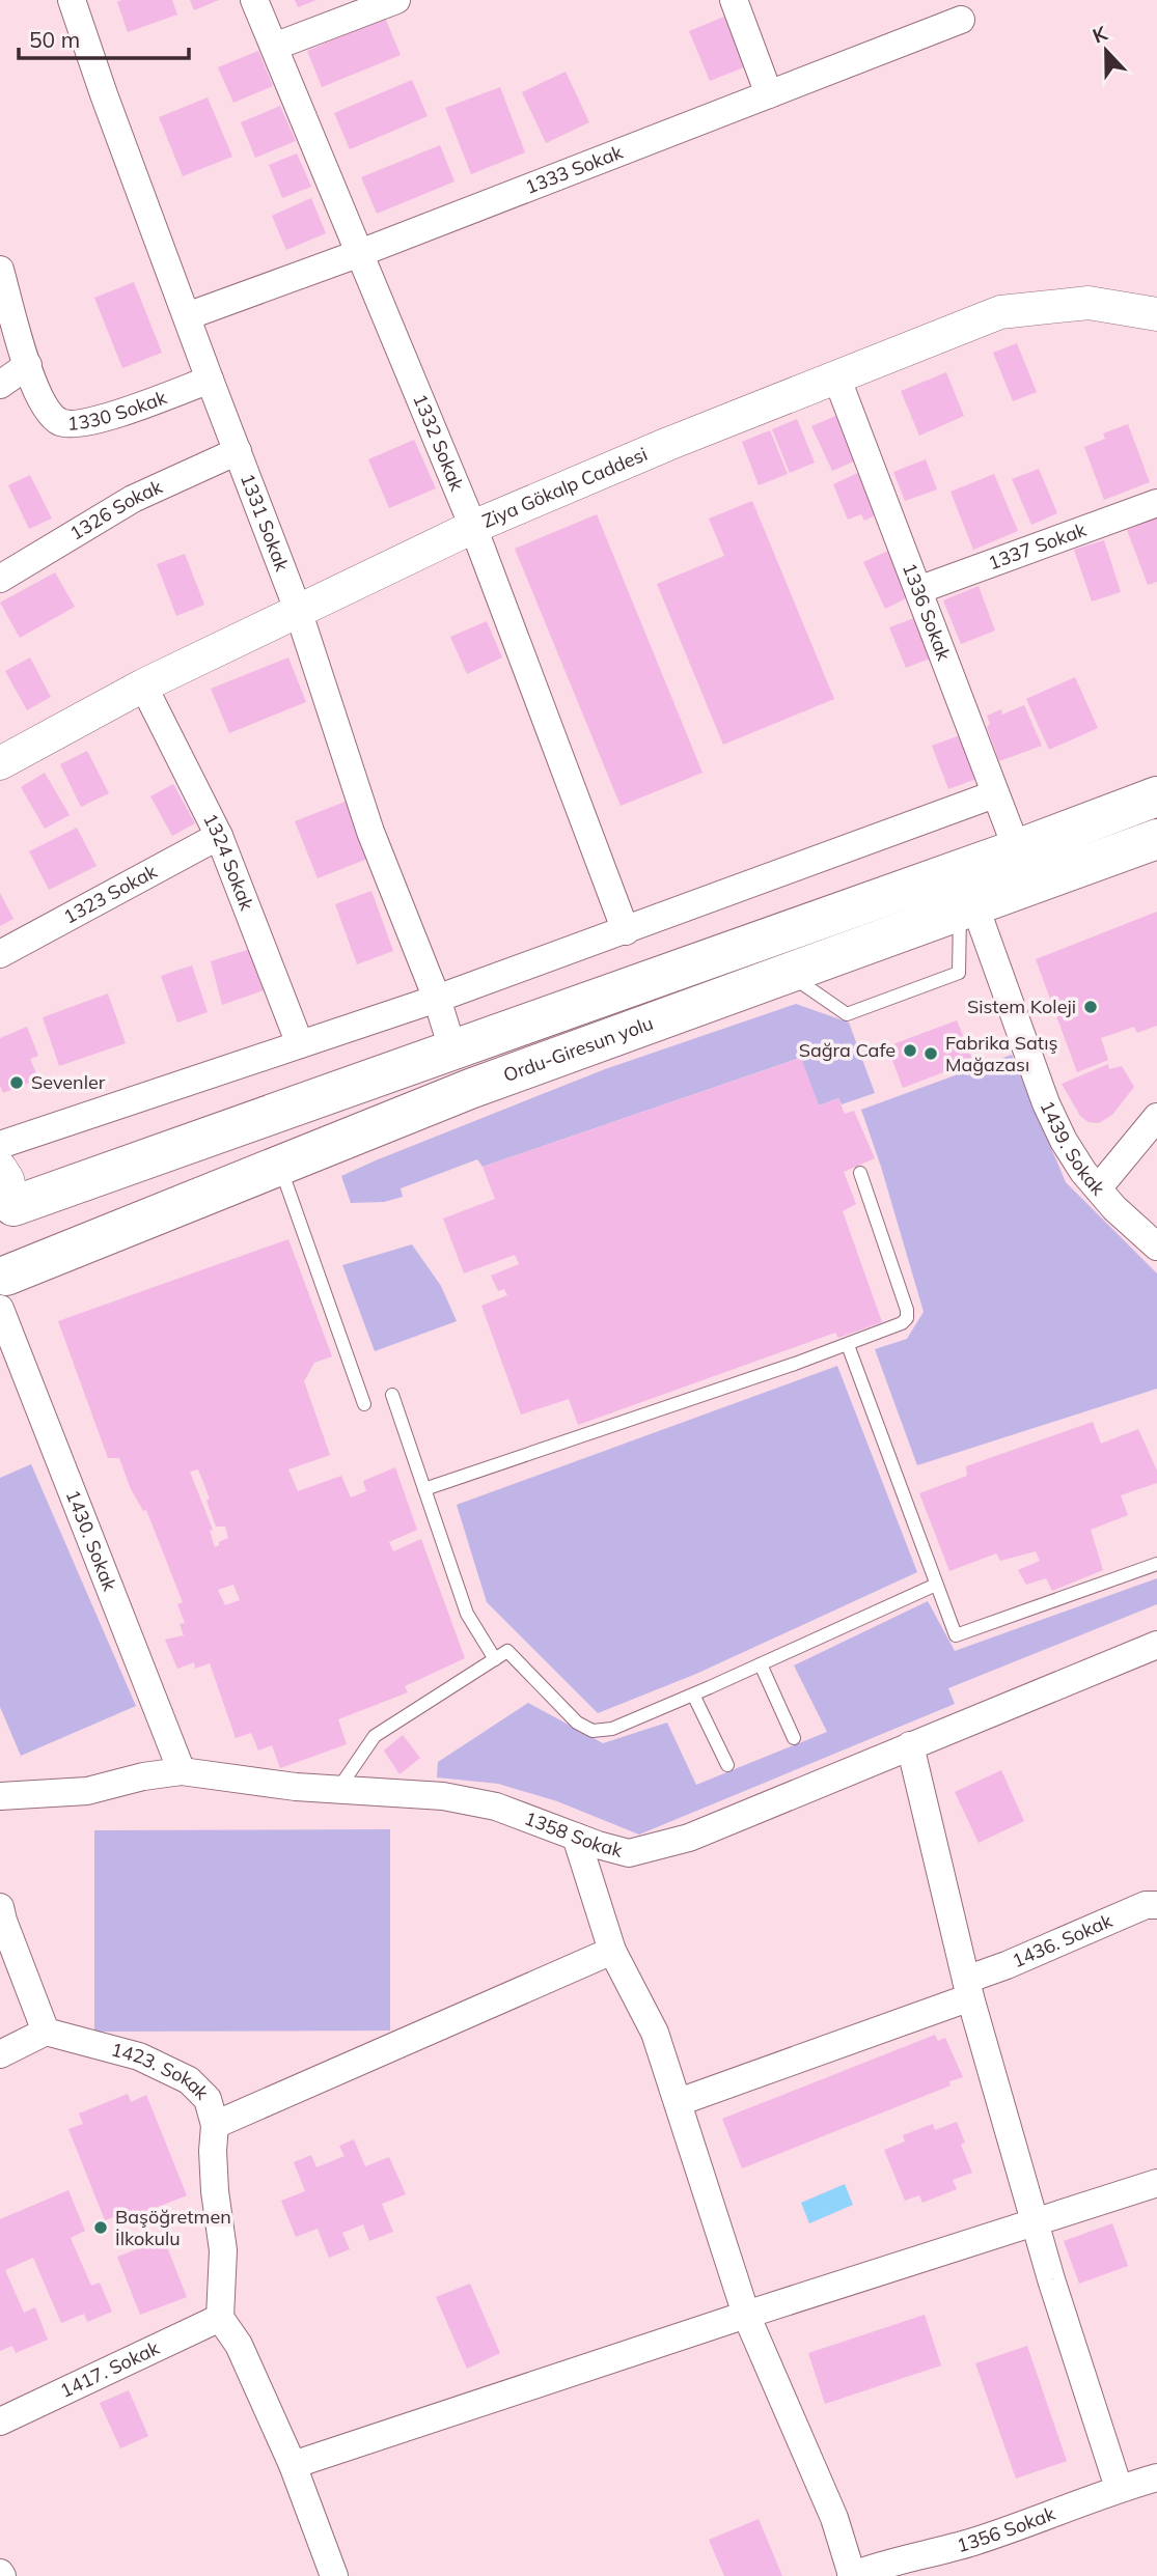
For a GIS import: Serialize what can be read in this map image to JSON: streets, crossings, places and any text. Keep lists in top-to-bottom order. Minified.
{"streets":{"highway":["Ordu-Giresun yolu"],"street":["1333 Sokak","1330 Sokak","1332 Sokak","Ziya Gökalp Caddesi","1326 Sokak","1331 Sokak","1337 Sokak","1336 Sokak","1324 Sokak","1323 Sokak","1439. Sokak","1430. Sokak","1358 Sokak","1436. Sokak","1423. Sokak","1417. Sokak","1356 Sokak"]},"crossings":[["1333 Sokak","1332 Sokak"],["1333 Sokak","1331 Sokak"],["1330 Sokak","1331 Sokak"],["1332 Sokak","Ziya Gökalp Caddesi"],["Ziya Gökalp Caddesi","1331 Sokak"],["Ziya Gökalp Caddesi","1336 Sokak"],["Ziya Gökalp Caddesi","1324 Sokak"],["1326 Sokak","1331 Sokak"],["1337 Sokak","1336 Sokak"],["1324 Sokak","1323 Sokak"],["Ordu-Giresun yolu","1439. Sokak"],["Ordu-Giresun yolu","1430. Sokak"],["1430. Sokak","1358 Sokak"],["1423. Sokak","1417. Sokak"]],"places":["Sistem Koleji","Sağra Cafe","Fabrika Satış Mağazası","Sevenler","Başöğretmen İlkokulu"],"scale_bar":"50 m","north":"top"}
